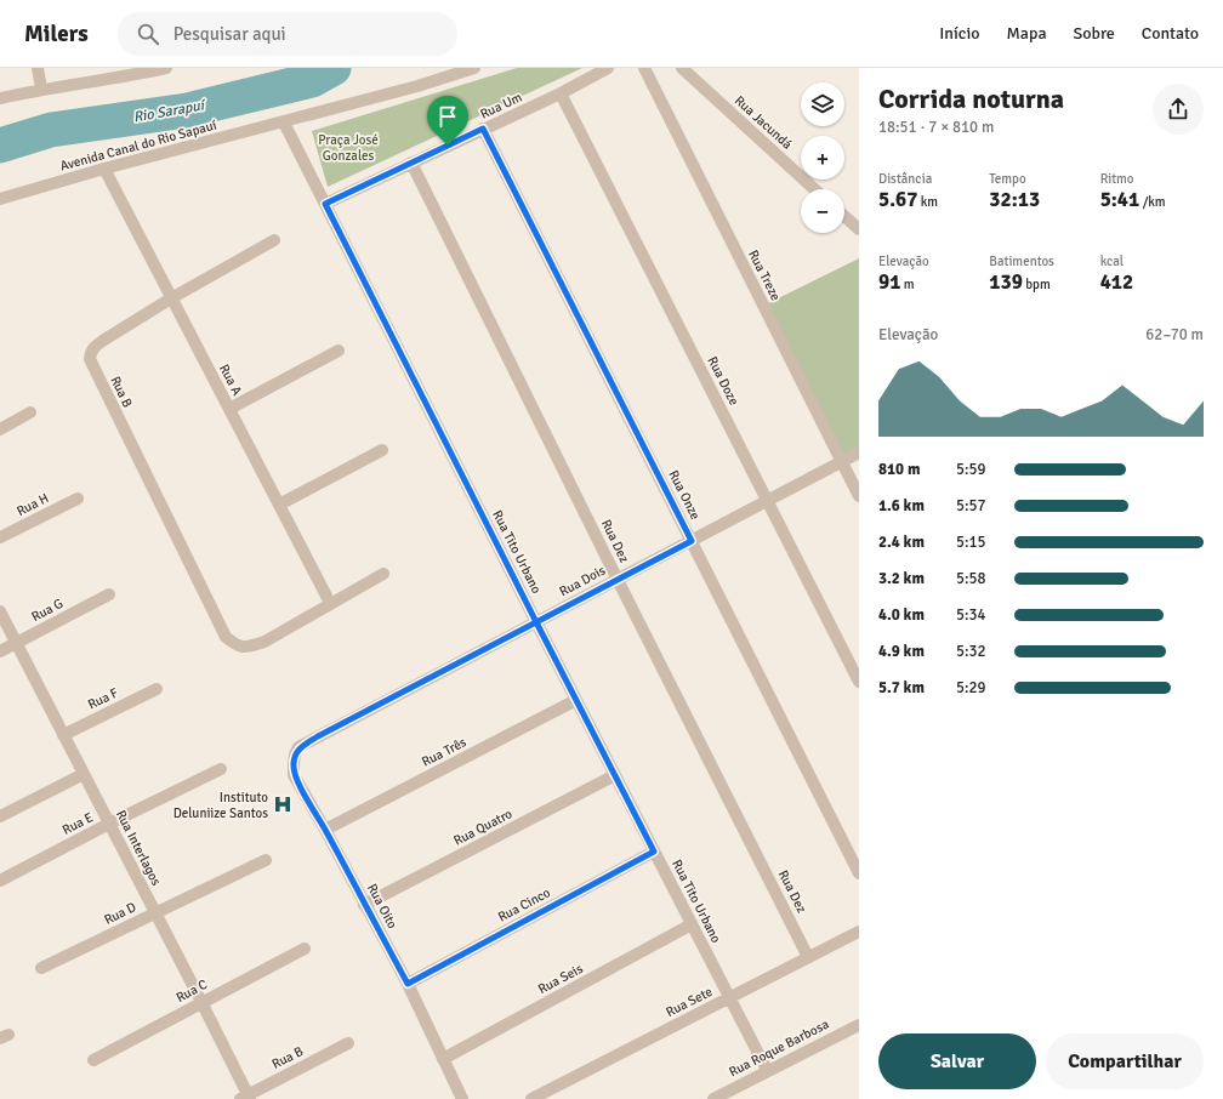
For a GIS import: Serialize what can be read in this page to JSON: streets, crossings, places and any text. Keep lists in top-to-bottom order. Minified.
{"streets":{"street":["Rua Um","Rua Jacundá","Avenida Canal do Rio Sapauí","Rua Treze","Rua A","Rua Doze","Rua B","Rua Onze","Rua H","Rua Dez","Rua Tito Urbano","Rua Dois","Rua G","Rua F","Rua Três","Rua E","Rua Quatro","Rua Interlagos","Rua Cinco","Rua Oito","Rua D","Rua Seis","Rua C","Rua Sete","Rua Roque Barbosa"]},"crossings":[["Rua Um","Rua Doze"],["Rua Um","Rua Onze"],["Rua Um","Rua Dez"],["Rua Um","Rua Tito Urbano"],["Avenida Canal do Rio Sapauí","Rua A"],["Avenida Canal do Rio Sapauí","Rua Tito Urbano"],["Rua Treze","Rua Dois"],["Rua A","Rua B"],["Rua Doze","Rua Dois"],["Rua B","Rua Interlagos"],["Rua Onze","Rua Dois"],["Rua Dez","Rua Dois"],["Rua Dez","Rua Sete"],["Rua Tito Urbano","Rua Dois"],["Rua Tito Urbano","Rua Três"],["Rua Tito Urbano","Rua Quatro"],["Rua Tito Urbano","Rua Cinco"],["Rua Tito Urbano","Rua Seis"],["Rua Tito Urbano","Rua Sete"],["Rua Tito Urbano","Rua Roque Barbosa"],["Rua Dois","Rua Oito"],["Rua G","Rua Interlagos"],["Rua F","Rua Interlagos"],["Rua Três","Rua Oito"],["Rua E","Rua Interlagos"],["Rua Quatro","Rua Oito"],["Rua Interlagos","Rua D"],["Rua Interlagos","Rua C"],["Rua Cinco","Rua Oito"],["Rua Oito","Rua Seis"]],"water":["Rio Sarapuí"],"parks":["Praça José Gonzales"],"places":{"hospital":["Instituto Deluniize Santos"]},"page":{"header":"Milers","search":"Pesquisar aqui","nav":["Início","Mapa","Sobre","Contato"],"heading":["Corrida noturna","18:51 · 7 × 810 m"],"map_buttons":["+","−"],"stats":[["Distância","5.67 km"],["Tempo","32:13"],["Ritmo","5:41 /km"],["Elevação","91 m"],["Batimentos","139 bpm"],["kcal","412"]],"chart":["Elevação","62–70 m"],"list":[{"name":"810 m","note":"5:59"},{"name":"1.6 km","note":"5:57"},{"name":"2.4 km","note":"5:15"},{"name":"3.2 km","note":"5:58"},{"name":"4.0 km","note":"5:34"},{"name":"4.9 km","note":"5:32"},{"name":"5.7 km","note":"5:29"}],"buttons":["Salvar","Compartilhar"]}}
